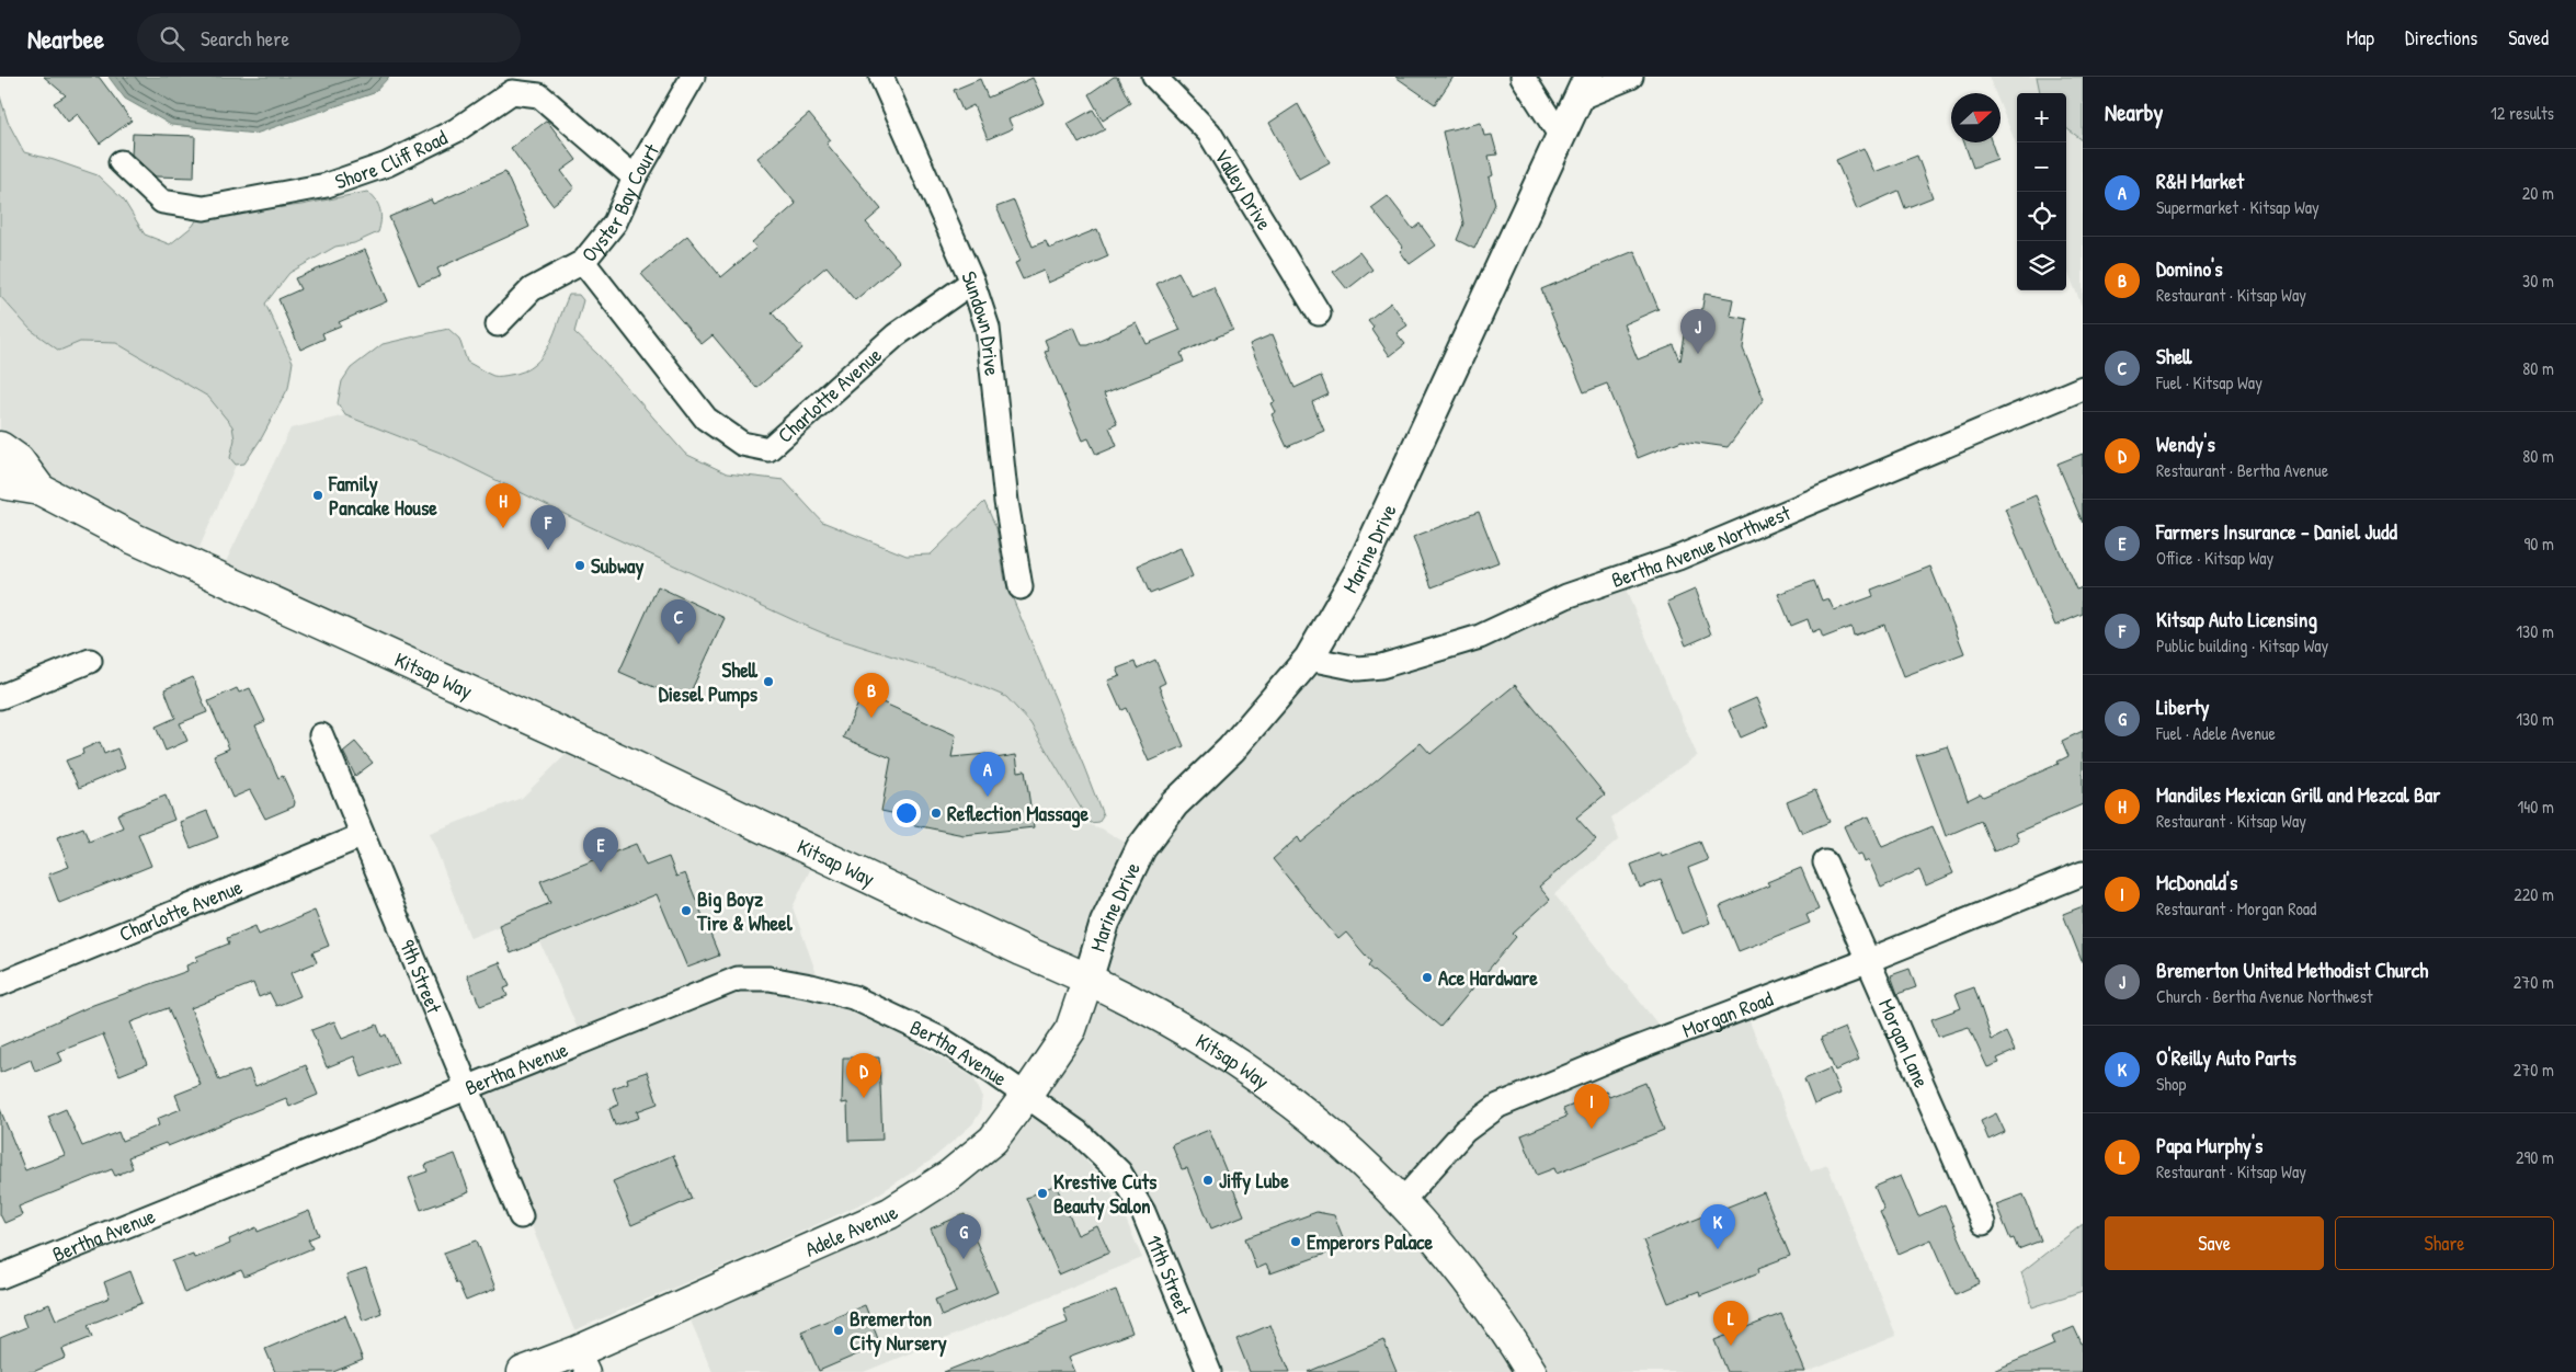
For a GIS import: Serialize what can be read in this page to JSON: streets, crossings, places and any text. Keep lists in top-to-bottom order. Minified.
{"streets":{"main road":["Kitsap Way","Adele Avenue"],"street":["Shore Cliff Road","Valley Drive","Oyster Bay Court","Sundown Drive","Charlotte Avenue","Bertha Avenue Northwest","Marine Drive","9th Street","Morgan Road","Morgan Lane","Bertha Avenue","11th Street"]},"crossings":[["Shore Cliff Road","Oyster Bay Court"],["Oyster Bay Court","Charlotte Avenue"],["Sundown Drive","Charlotte Avenue"],["Charlotte Avenue","9th Street"],["Bertha Avenue Northwest","Marine Drive"],["Marine Drive","Kitsap Way"],["Marine Drive","Adele Avenue"],["Kitsap Way","Morgan Road"],["Kitsap Way","Adele Avenue"],["9th Street","Bertha Avenue"],["Morgan Road","Morgan Lane"],["Bertha Avenue","Adele Avenue"],["Bertha Avenue","11th Street"],["Adele Avenue","11th Street"]],"places":["Family Pancake House","Subway","Shell Diesel Pumps","Reflection Massage","Big Boyz Tire & Wheel","Ace Hardware","Jiffy Lube","Krestive Cuts Beauty Salon","Emperors Palace","Bremerton City Nursery"],"north":"right","page":{"header":"Nearbee","search":"Search here","nav":["Map","Directions","Saved"],"heading":["Nearby","12 results"],"map_buttons":["+","−"],"list":[{"mark":"A","name":"R&H Market","note":"Supermarket · Kitsap Way","value":"20 m"},{"mark":"B","name":"Domino's","note":"Restaurant · Kitsap Way","value":"30 m"},{"mark":"C","name":"Shell","note":"Fuel · Kitsap Way","value":"80 m"},{"mark":"D","name":"Wendy's","note":"Restaurant · Bertha Avenue","value":"80 m"},{"mark":"E","name":"Farmers Insurance - Daniel Judd","note":"Office · Kitsap Way","value":"90 m"},{"mark":"F","name":"Kitsap Auto Licensing","note":"Public building · Kitsap Way","value":"130 m"},{"mark":"G","name":"Liberty","note":"Fuel · Adele Avenue","value":"130 m"},{"mark":"H","name":"Mandiles Mexican Grill and Mezcal Bar","note":"Restaurant · Kitsap Way","value":"140 m"},{"mark":"I","name":"McDonald's","note":"Restaurant · Morgan Road","value":"220 m"},{"mark":"J","name":"Bremerton United Methodist Church","note":"Church · Bertha Avenue Northwest","value":"270 m"},{"mark":"K","name":"O'Reilly Auto Parts","note":"Shop","value":"270 m"},{"mark":"L","name":"Papa Murphy's","note":"Restaurant · Kitsap Way","value":"290 m"}],"pins":["J","H","F","C","B","A","E","D","I","K","G","L"],"buttons":["Save","Share"]}}
